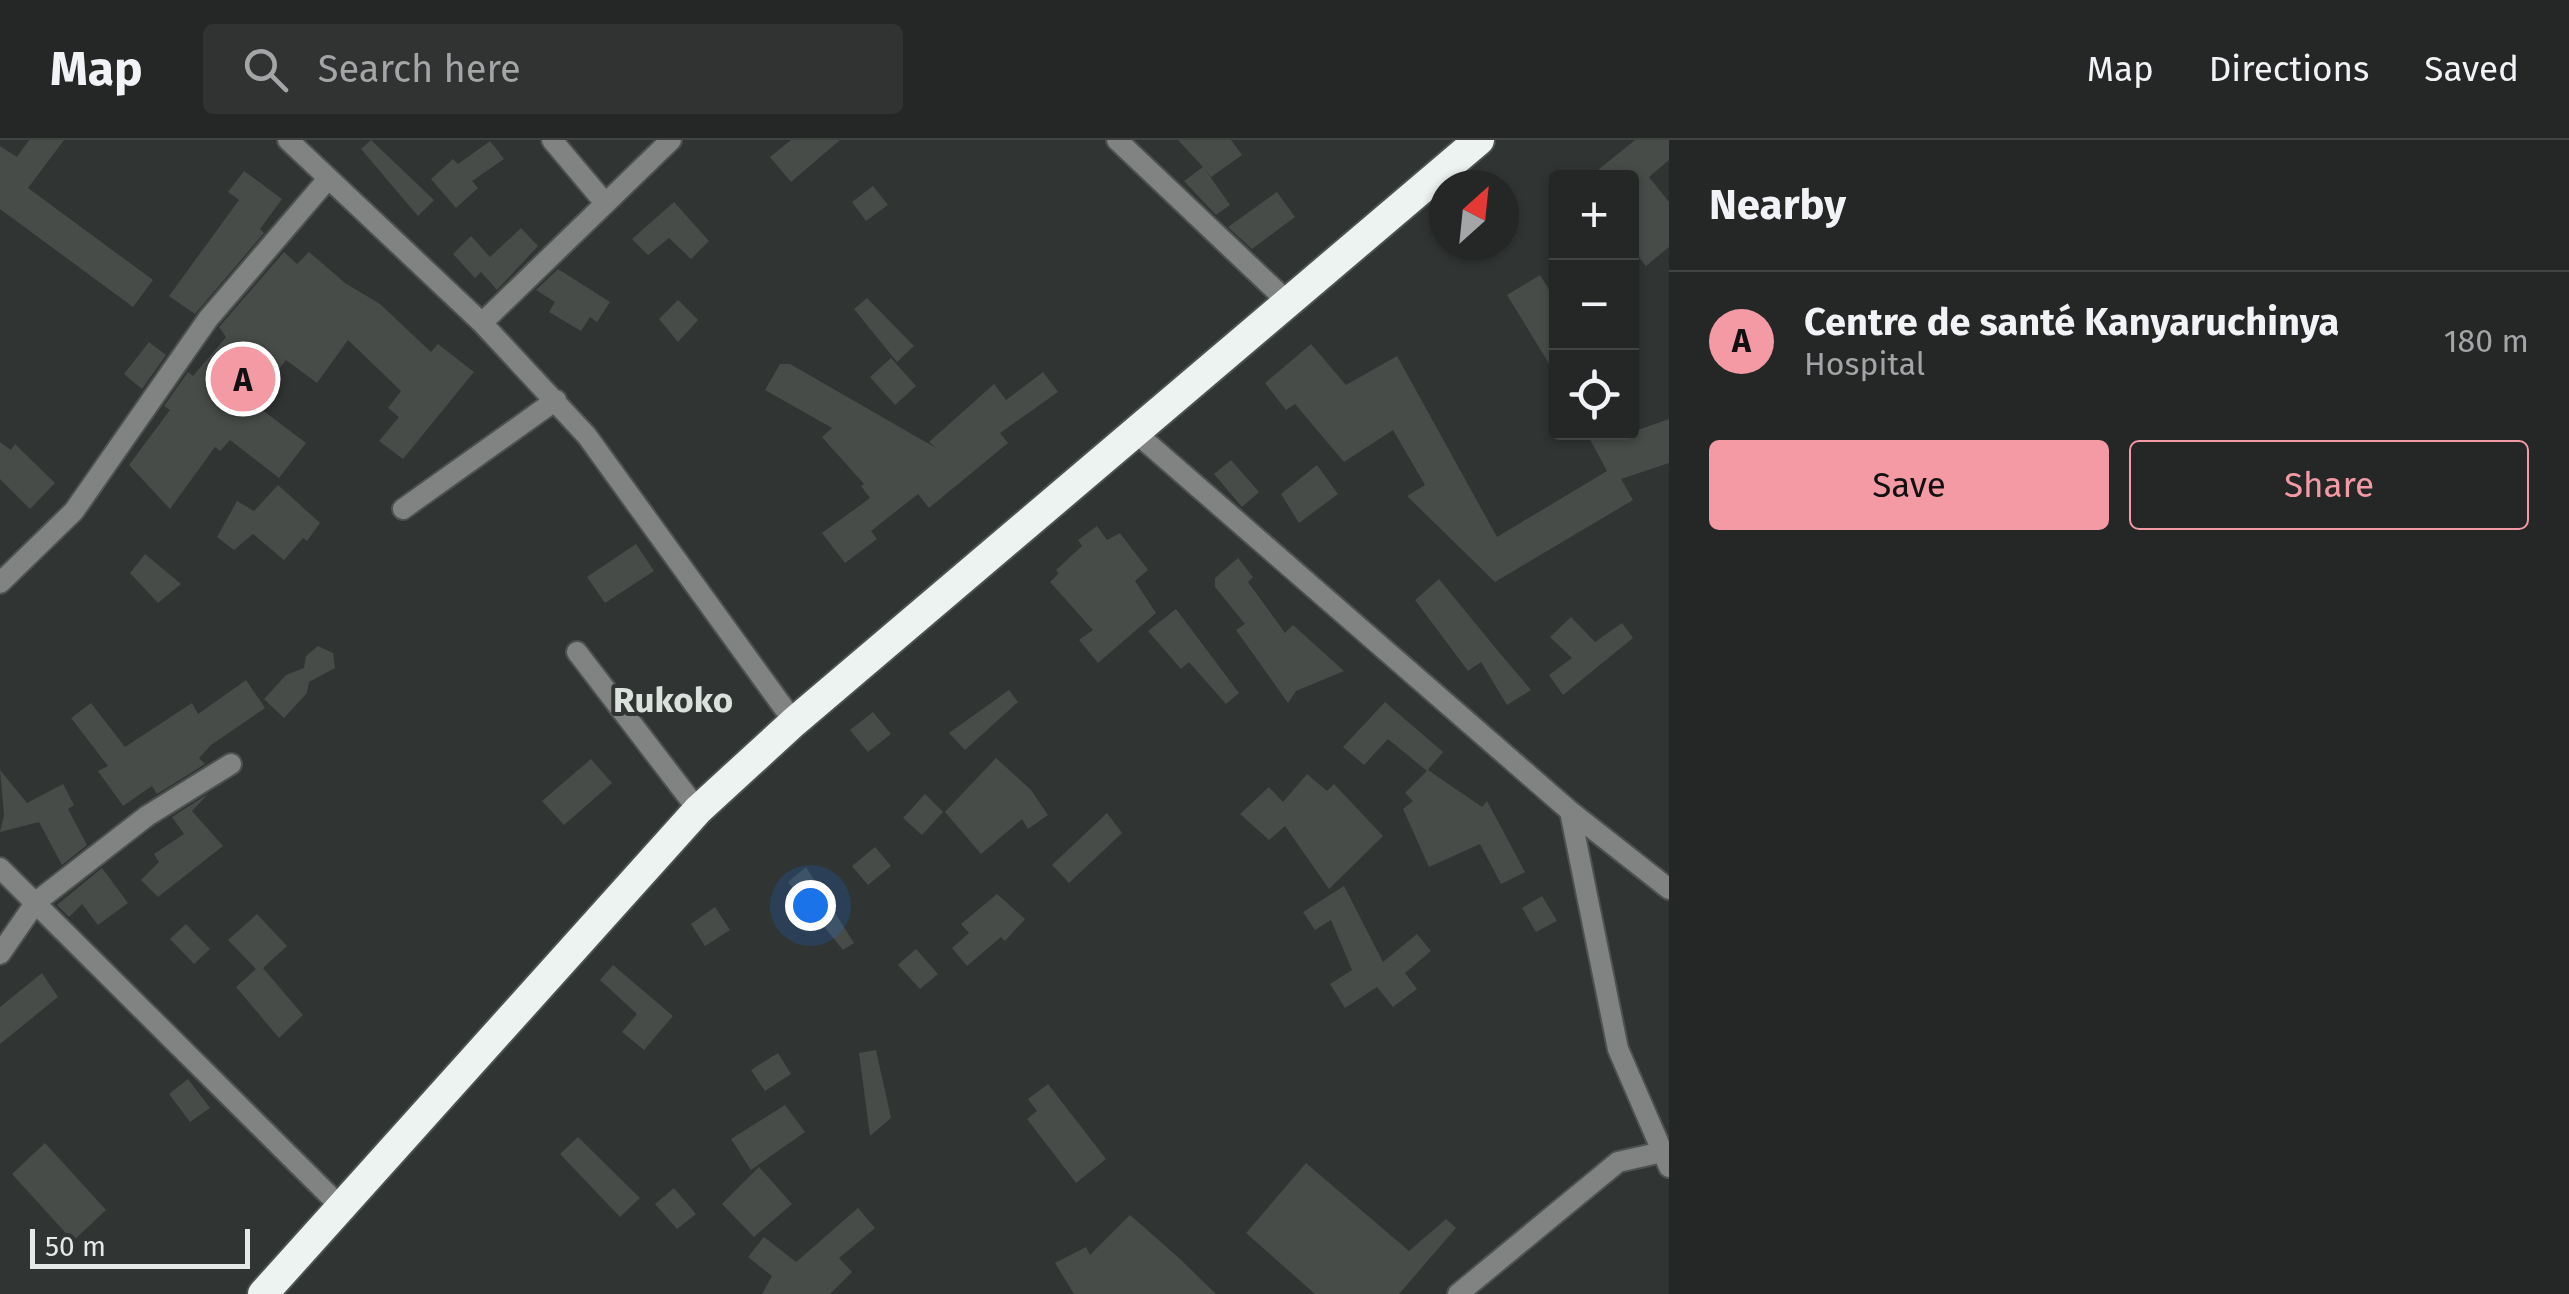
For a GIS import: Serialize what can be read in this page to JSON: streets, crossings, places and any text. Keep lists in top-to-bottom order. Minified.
{"districts":["Rukoko"],"scale_bar":"50 m","north":"top right","page":{"header":"Map","search":"Search here","nav":["Map","Directions","Saved"],"heading":"Nearby","map_buttons":["+","−"],"list":[{"mark":"A","name":"Centre de santé Kanyaruchinya","note":"Hospital","value":"180 m"}],"pins":"A","buttons":["Save","Share"],"scale":"50 m"}}
